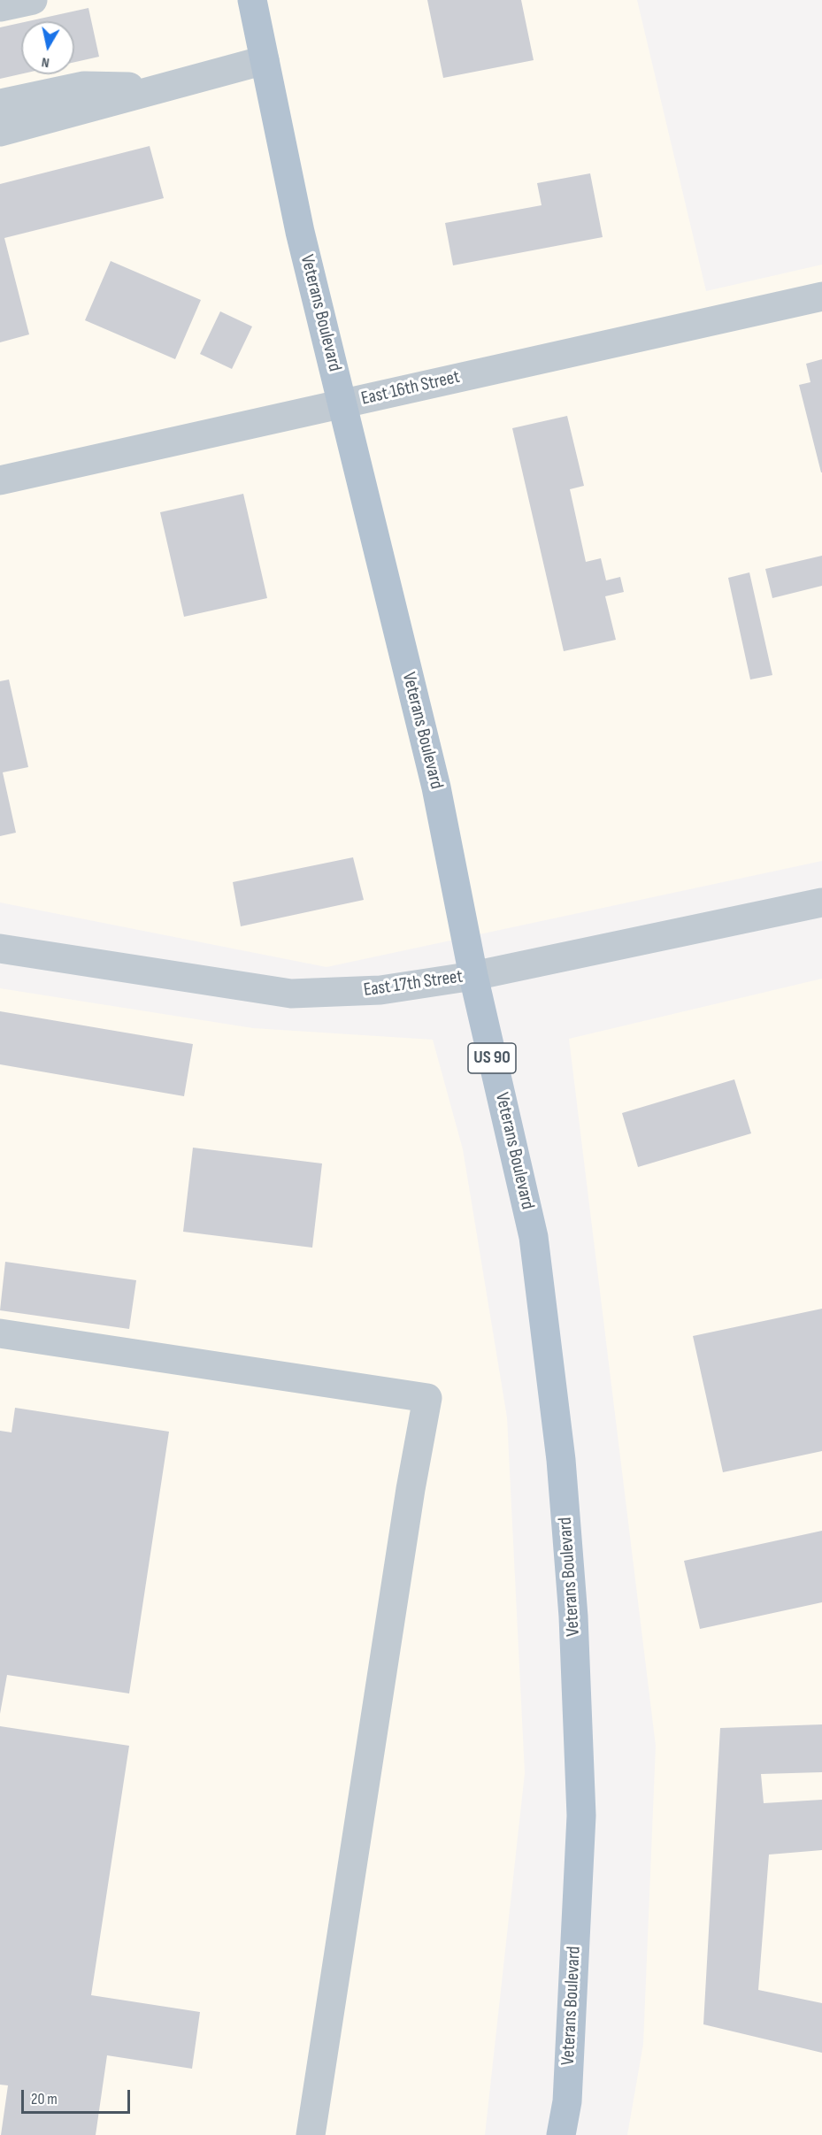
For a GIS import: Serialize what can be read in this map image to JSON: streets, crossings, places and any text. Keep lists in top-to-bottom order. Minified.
{"streets":{"main road":["Veterans Boulevard","US 90"],"street":["East 16th Street","East 17th Street"]},"crossings":[["Veterans Boulevard","East 16th Street"],["Veterans Boulevard","East 17th Street"]],"scale_bar":"20 m","north":"bottom"}
